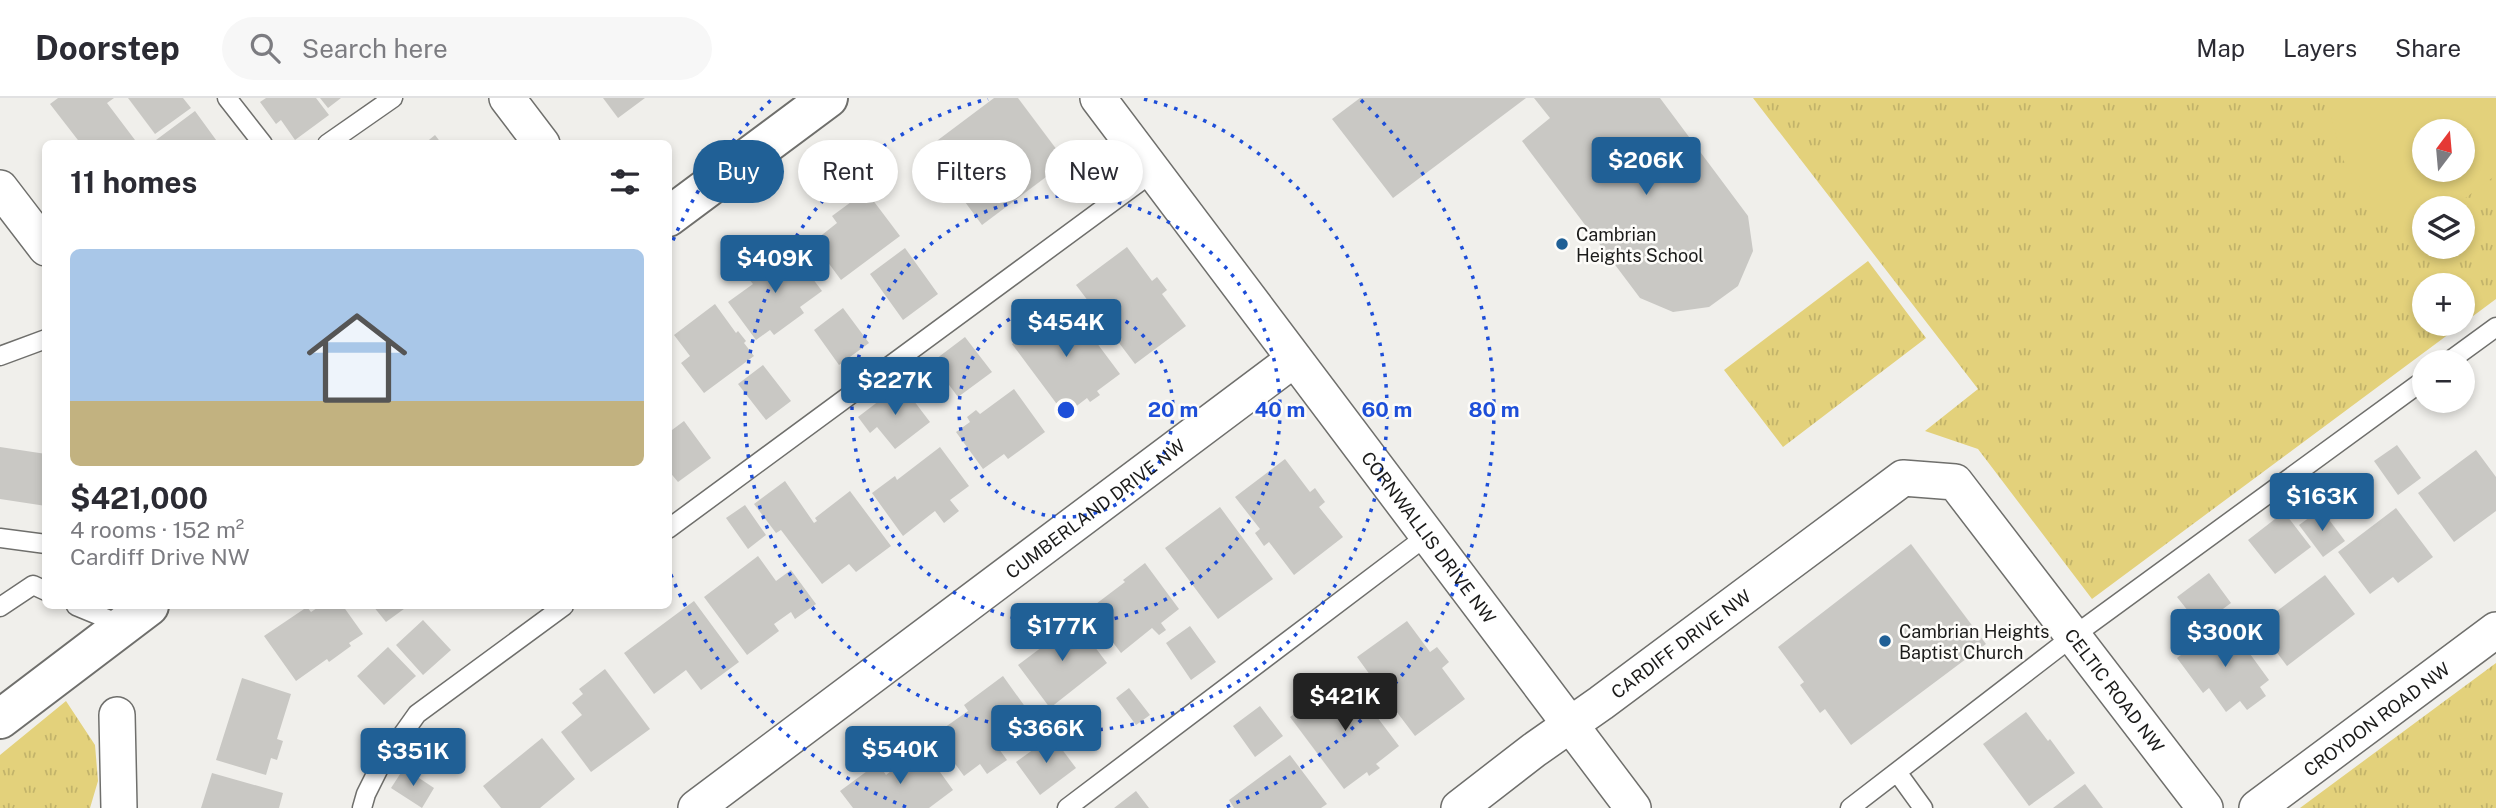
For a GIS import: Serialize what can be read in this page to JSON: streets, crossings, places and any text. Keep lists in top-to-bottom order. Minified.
{"streets":{"street":["CUMBERLAND DRIVE NW","CORNWALLIS DRIVE NW","CARDIFF DRIVE NW","CELTIC ROAD NW","CROYDON ROAD NW"]},"crossings":[["CUMBERLAND DRIVE NW","CORNWALLIS DRIVE NW"],["CORNWALLIS DRIVE NW","CARDIFF DRIVE NW"],["CARDIFF DRIVE NW","CELTIC ROAD NW"]],"places":["Cambrian Heights School","Cambrian Heights Baptist Church"],"north":"top","page":{"header":"Doorstep","search":"Search here","nav":["Map","Layers","Share"],"map_buttons":["+","−"],"price":["$206K","$409K","$454K","$227K","$163K","$177K","$300K","$421K","$366K","$540K","$351K"],"chip":["Buy","Rent","Filters","New"],"heading":"11 homes","list":[{"name":"$421,000","note":"4 rooms · 152 m² · Cardiff Drive NW"}]},"rings":["20 m","40 m","60 m","80 m"]}
